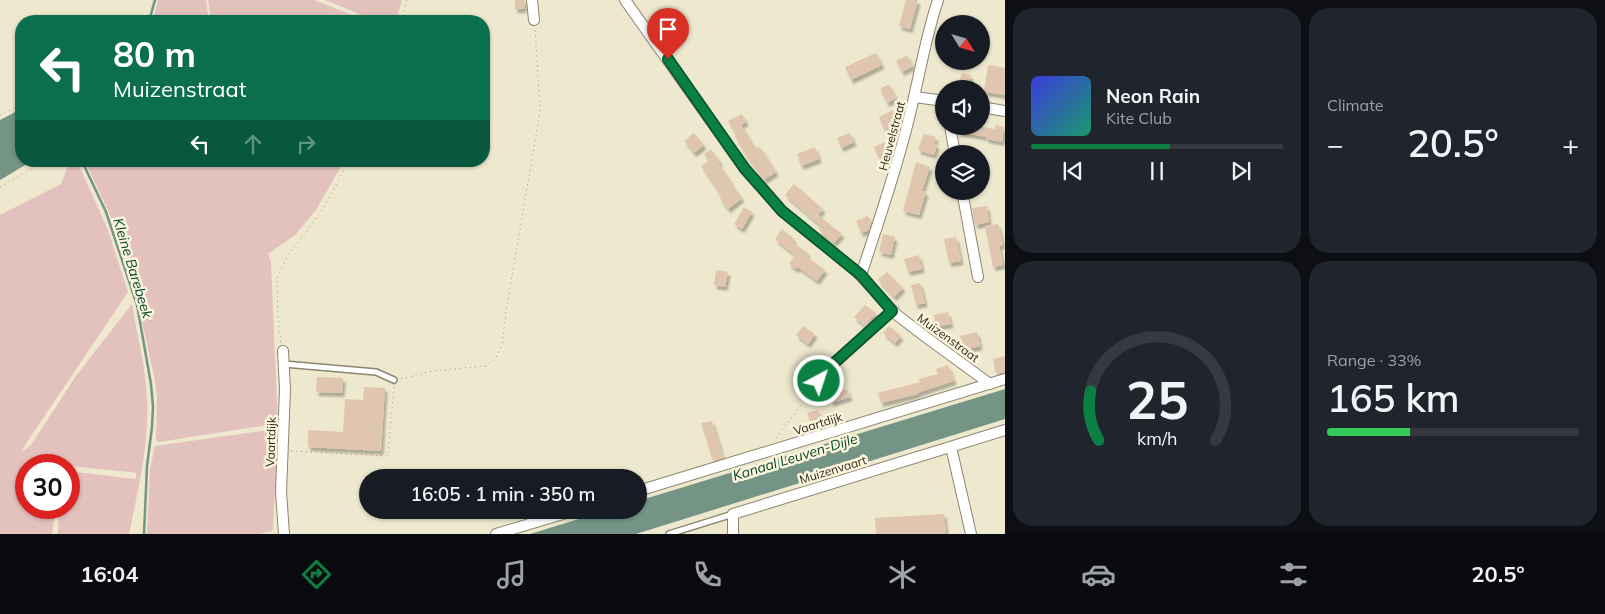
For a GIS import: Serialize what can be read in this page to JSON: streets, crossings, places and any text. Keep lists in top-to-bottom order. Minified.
{"streets":{"street":["Heuvelstraat","Muizenstraat","Vaartdijk","Muizenvaart"]},"crossings":[["Heuvelstraat","Muizenstraat"],["Muizenstraat","Vaartdijk"]],"water":["Kleine Barebeek","Kanaal Leuven-Dijle"],"north":"bottom right","page":{"tile":["Climate",["Range · 33%","165 km"]],"turn":["80 m","Muizenstraat"],"song":["Neon Rain","Kite Club"],"heat":["−","20.5°","+"],"limit":"30","trip":"16:05 · 1 min · 350 m","tabs":["16:04","20.5°"],"gauge":["25","km/h"]}}
